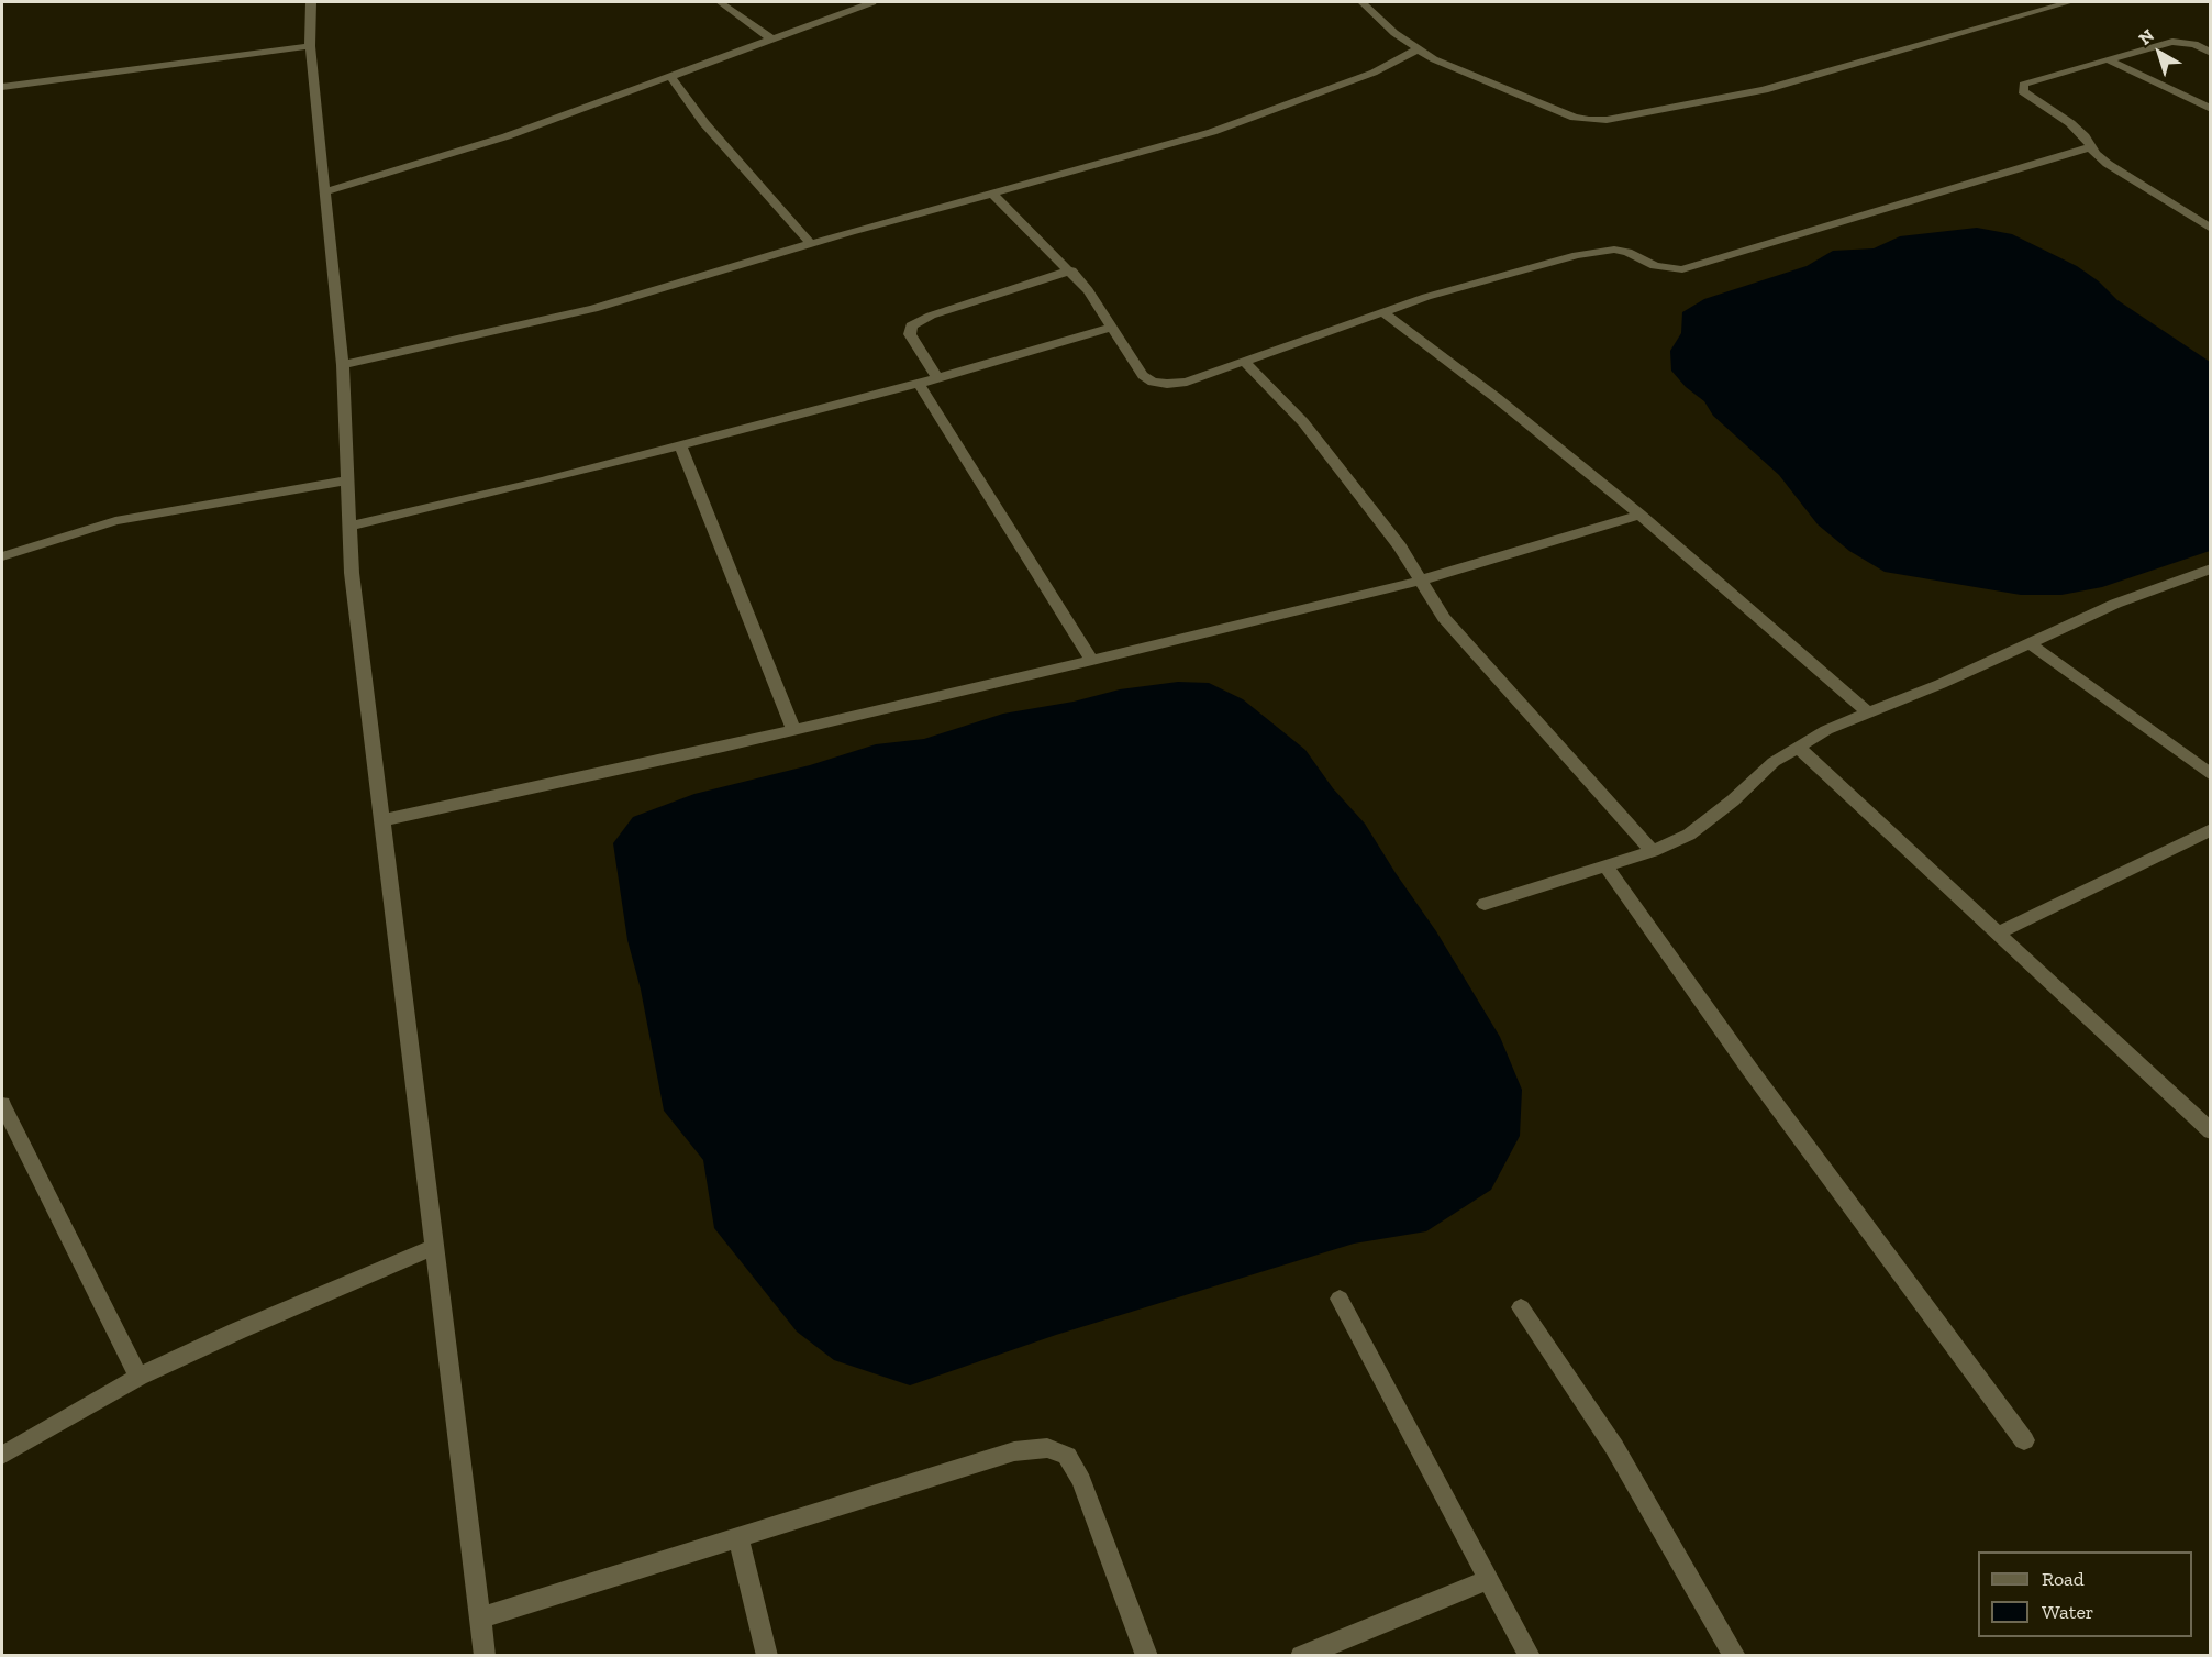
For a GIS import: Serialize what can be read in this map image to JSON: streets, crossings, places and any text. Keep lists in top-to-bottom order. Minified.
{"legend":["Road","Water"],"north":"top left"}
